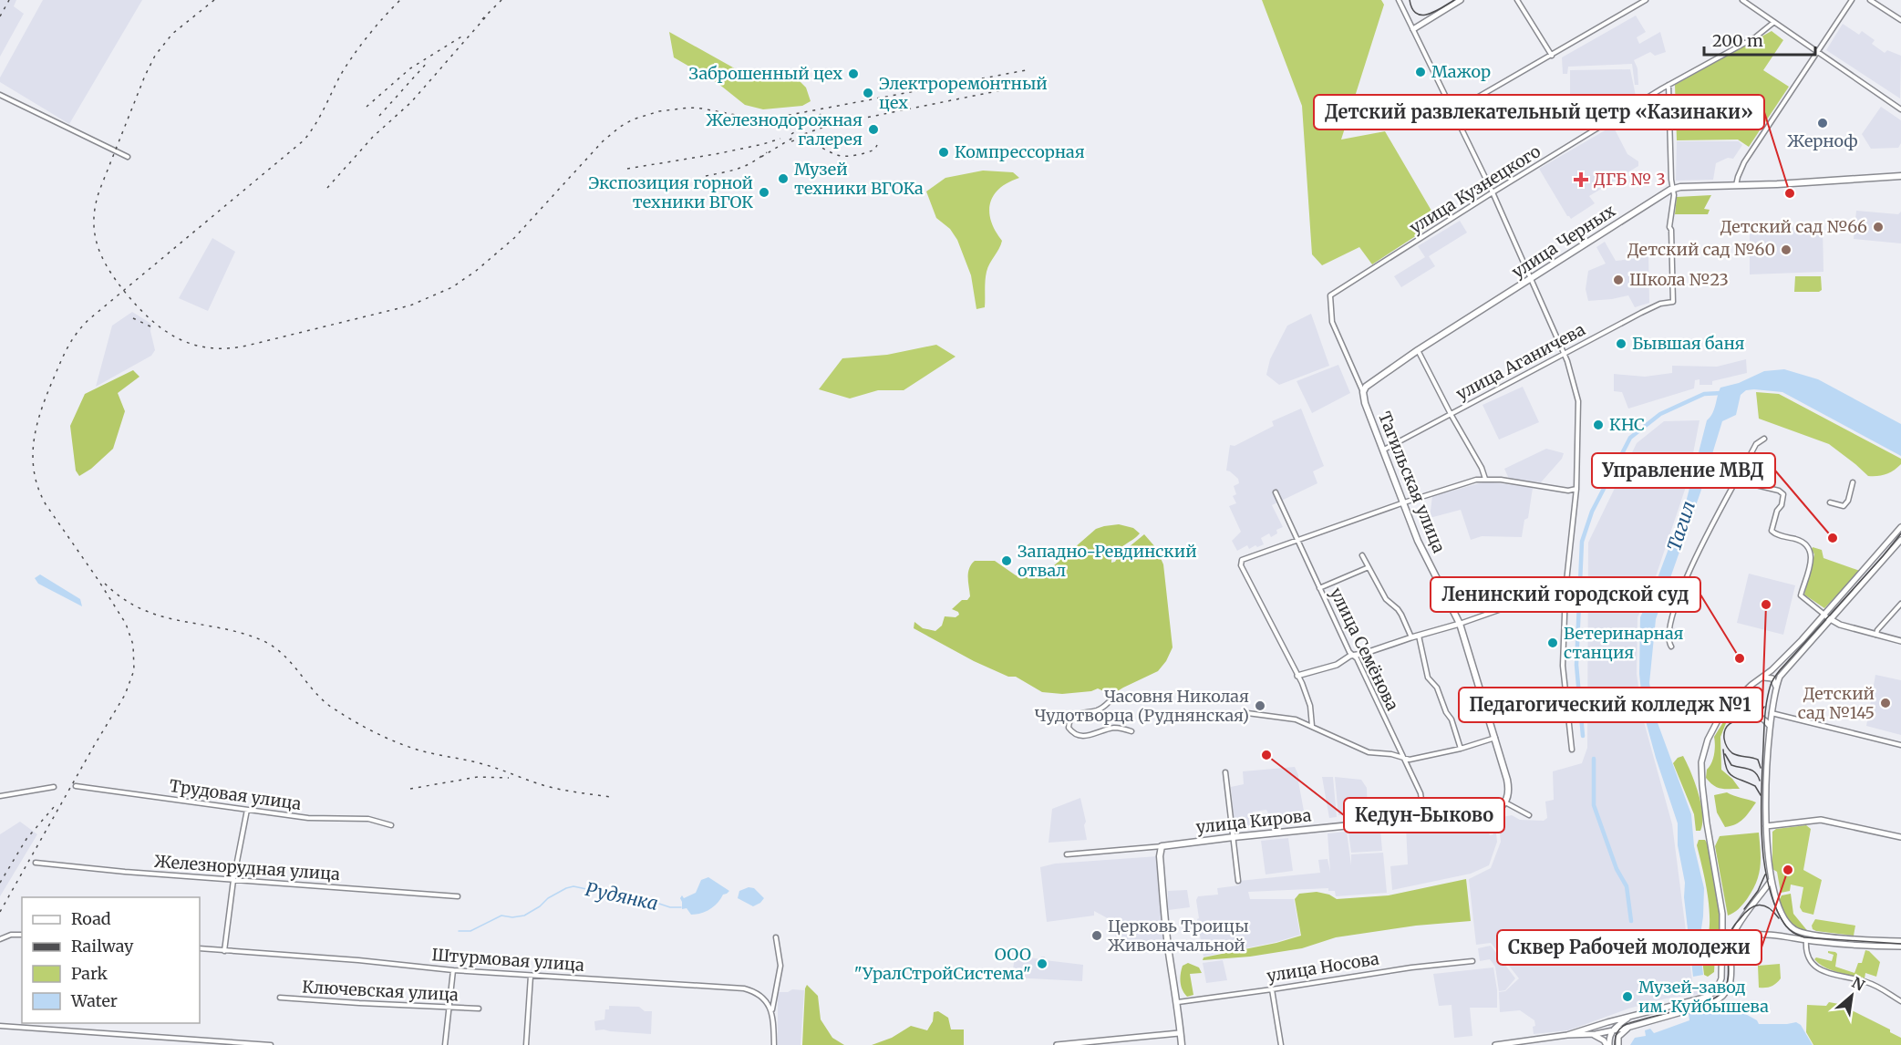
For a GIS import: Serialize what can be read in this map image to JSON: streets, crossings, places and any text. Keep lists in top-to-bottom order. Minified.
{"streets":{"main road":["улица Черных","Тагильская улица","улица Кирова"],"street":["улица Кузнецкого","улица Аганичева","улица Семёнова","Трудовая улица","Железнорудная улица","Штурмовая улица","улица Носова","Ключевская улица"]},"crossings":[["улица Кузнецкого","Тагильская улица"],["улица Черных","улица Аганичева"],["улица Черных","Тагильская улица"],["улица Аганичева","Тагильская улица"],["Тагильская улица","улица Кирова"],["улица Семёнова","улица Кирова"]],"water":["Тагил","Рудянка"],"places":{"other":["Мажор","Заброшенный цех","Электроремонтный цех","Жерноф","Железнодорожная галерея","Компрессорная","Музей техники ВГОКа","Экспозиция горной техники ВГОК","Детский развлекательный цетр «Казинаки»","Детский сад №66","Детский сад №60","Школа №23","Бывшая баня","КНС","Управление МВД","Западно-Ревдинский отвал","Педагогический колледж №1","Ветеринарная станция","Ленинский городской суд","Детский сад №145","Часовня Николая Чудотворца (Руднянская)","Кедун-Быково","Сквер Рабочей молодежи","Церковь Троицы Живоначальной","ООО \"УралСтройСистема\"","Музей-завод им. Куйбышева"],"health":["ДГБ № 3"]},"legend":["Road","Railway","Park","Water"],"scale_bar":"200 m","north":"top right"}
